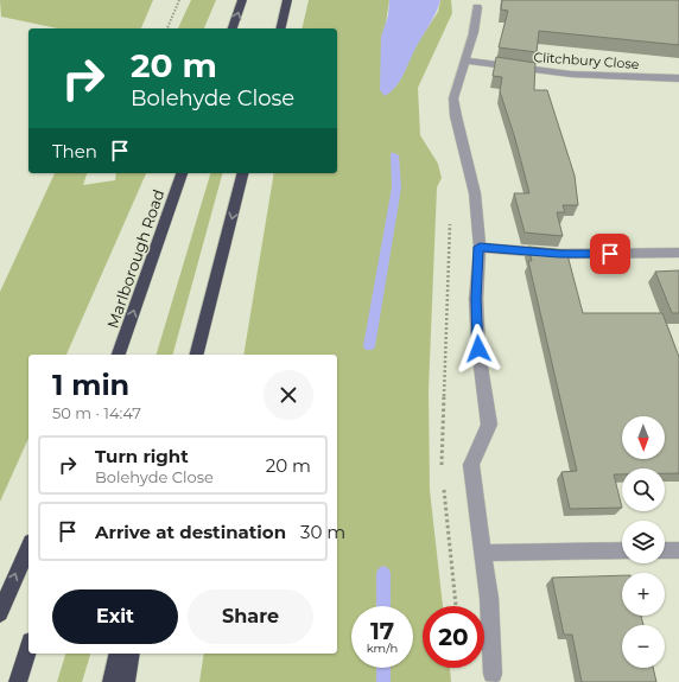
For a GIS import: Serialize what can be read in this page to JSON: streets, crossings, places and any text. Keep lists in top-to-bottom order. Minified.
{"streets":{"highway":["Marlborough Road"],"street":["Clitchbury Close"]},"north":"bottom","page":{"turn":["20 m","Bolehyde Close"],"then":"Then","heading":["1 min","50 m · 14:47"],"map_buttons":["+","−"],"list":[{"name":"Turn right","note":"Bolehyde Close","value":"20 m"},{"name":"Arrive at destination","value":"30 m"}],"buttons":["Exit","Share"],"speed":"17 km/h","limit":"20"}}
